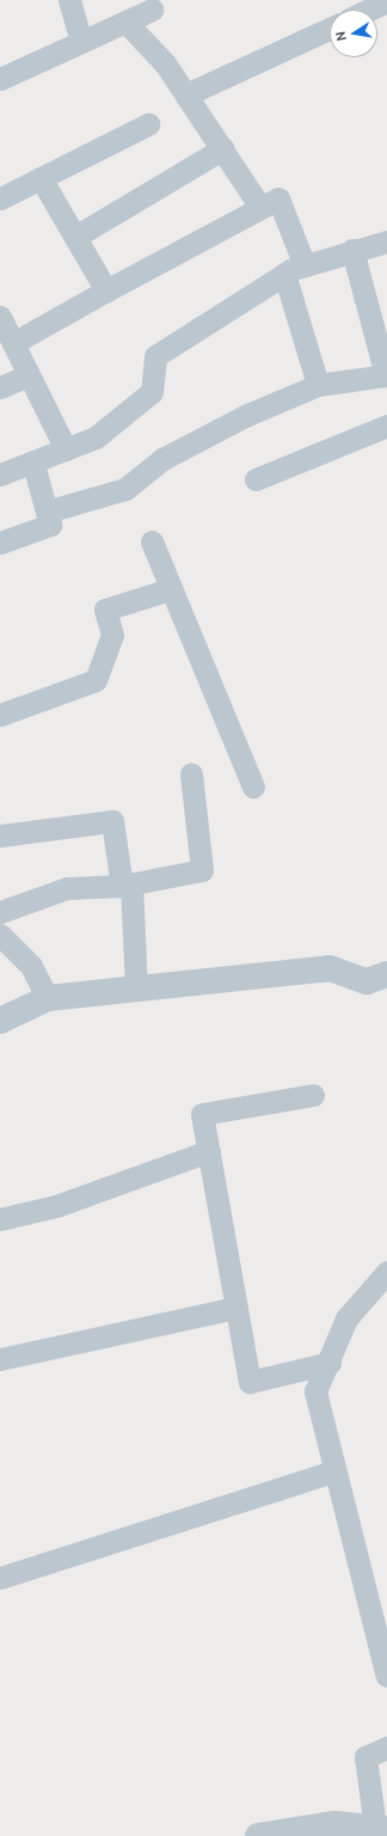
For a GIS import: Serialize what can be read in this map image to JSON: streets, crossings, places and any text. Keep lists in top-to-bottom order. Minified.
{"north":"left"}
